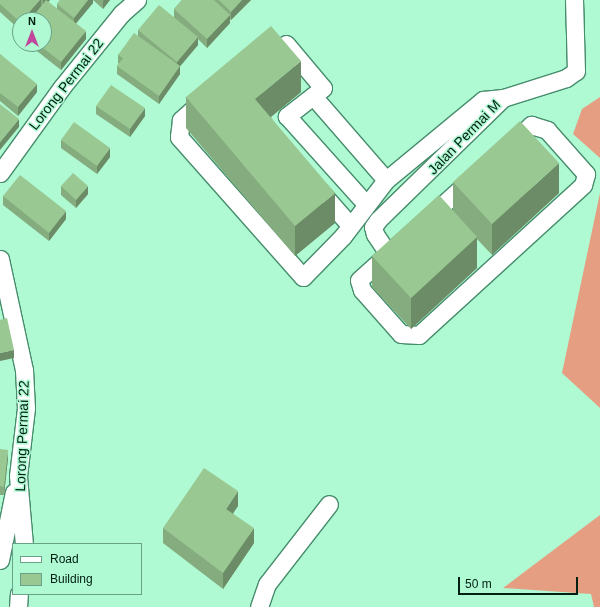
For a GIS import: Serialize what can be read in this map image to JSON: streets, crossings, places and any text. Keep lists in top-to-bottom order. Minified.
{"streets":{"street":["Lorong Permai 22","Jalan Permai M"]},"legend":["Road","Building"],"scale_bar":"50 m","north":"top"}
